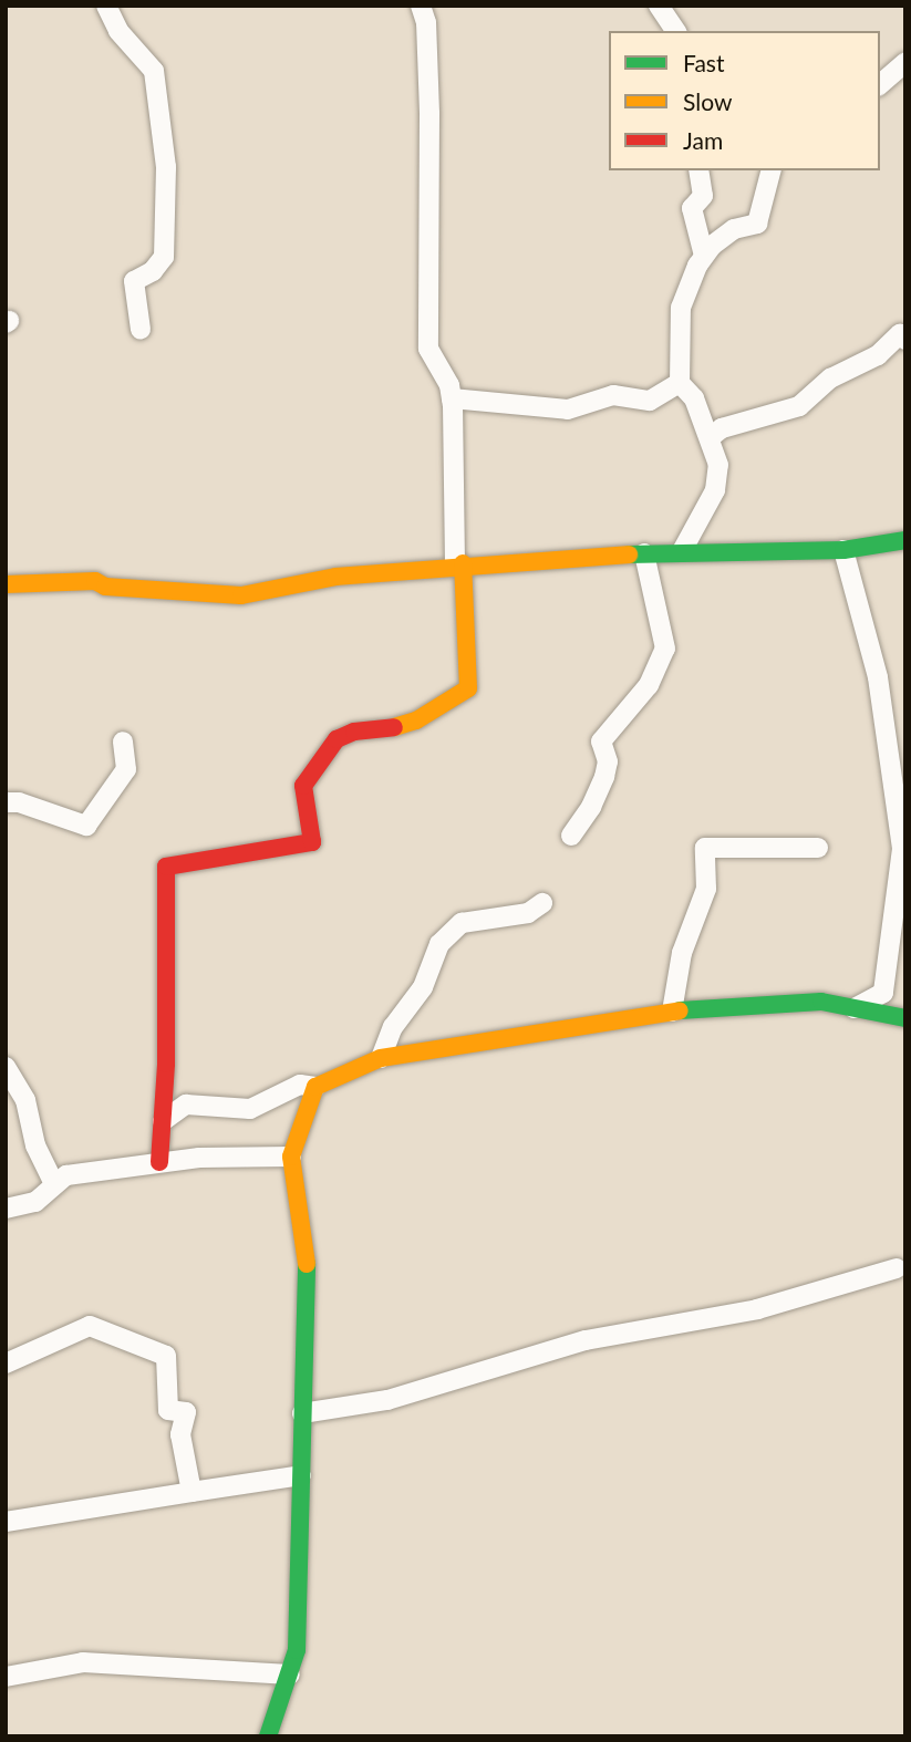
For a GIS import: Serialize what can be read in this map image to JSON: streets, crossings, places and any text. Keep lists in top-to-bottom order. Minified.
{"legend":["Fast","Slow","Jam"]}
